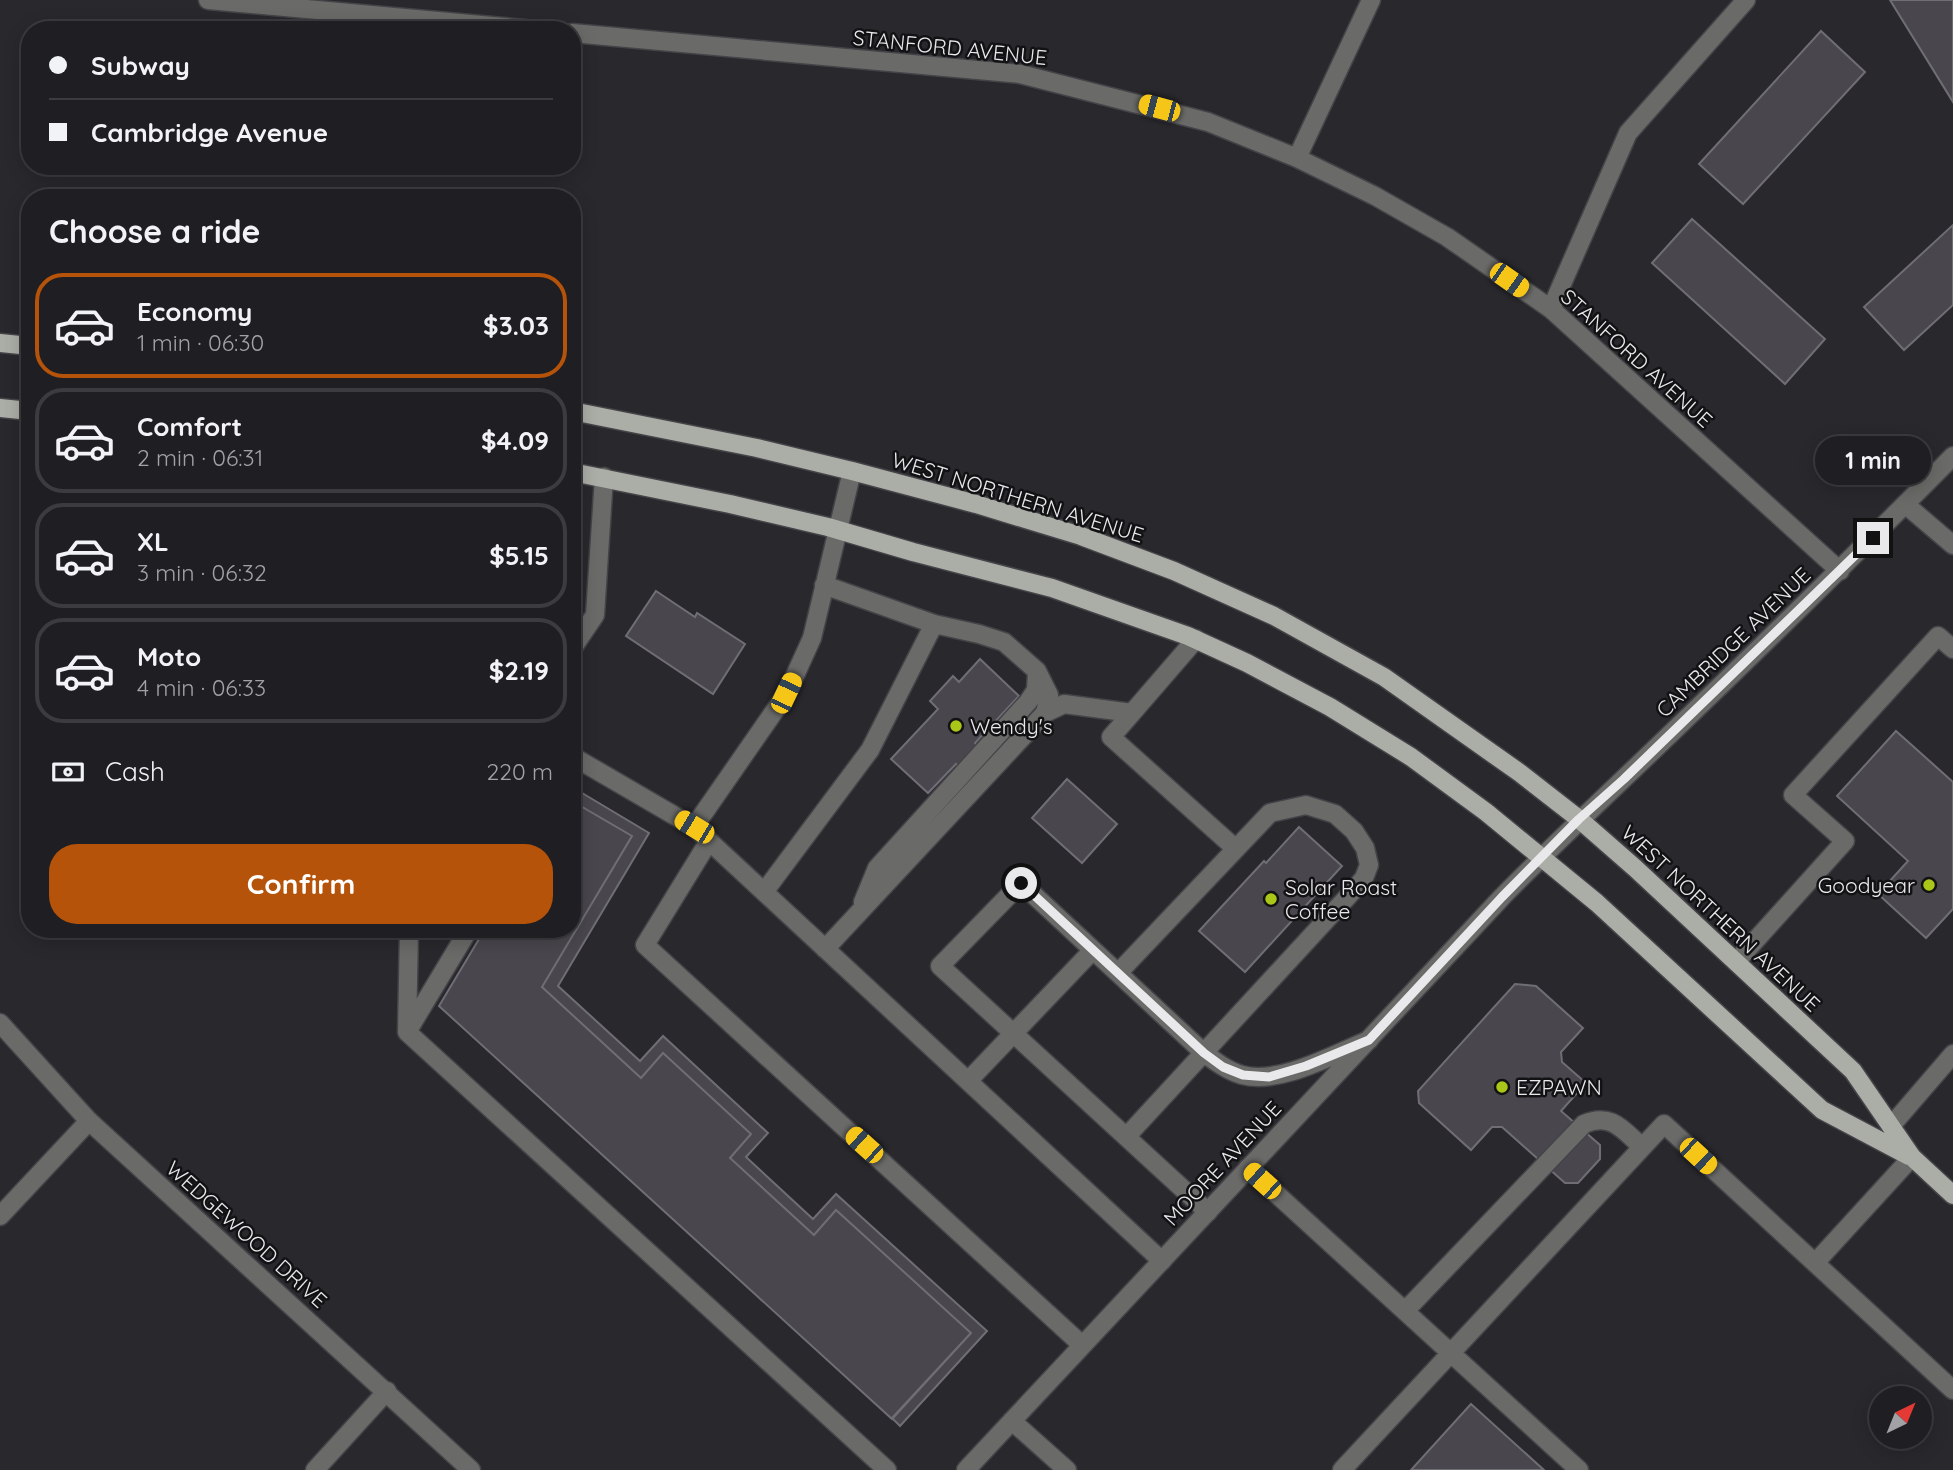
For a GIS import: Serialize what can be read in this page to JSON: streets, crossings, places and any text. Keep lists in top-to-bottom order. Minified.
{"streets":{"main road":["WEST NORTHERN AVENUE"],"street":["STANFORD AVENUE","CAMBRIDGE AVENUE","MOORE AVENUE","WEDGEWOOD DRIVE"]},"crossings":[["STANFORD AVENUE","CAMBRIDGE AVENUE"],["WEST NORTHERN AVENUE","CAMBRIDGE AVENUE"],["WEST NORTHERN AVENUE","MOORE AVENUE"],["CAMBRIDGE AVENUE","MOORE AVENUE"]],"places":["Wendy's","Goodyear","Solar Roast Coffee","EZPAWN"],"north":"top right","page":{"banner":["Subway","Cambridge Avenue"],"heading":"Choose a ride","list":[{"name":"Economy","note":"1 min · 06:30","value":"$3.03"},{"name":"Comfort","note":"2 min · 06:31","value":"$4.09"},{"name":"XL","note":"3 min · 06:32","value":"$5.15"},{"name":"Moto","note":"4 min · 06:33","value":"$2.19"}],"bubble":"1 min","pay":["Cash","220 m"],"buttons":"Confirm"}}
